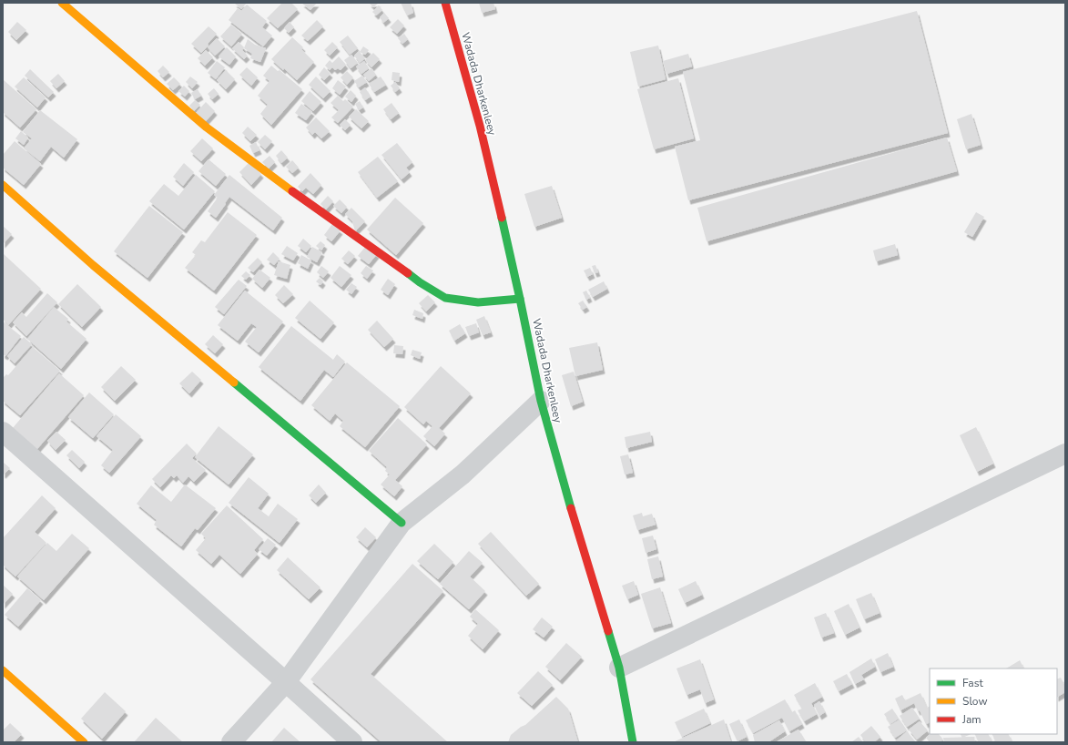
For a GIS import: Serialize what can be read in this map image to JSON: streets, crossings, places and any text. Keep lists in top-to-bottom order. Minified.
{"streets":{"street":["Wadada Dharkenleey"]},"legend":["Fast","Slow","Jam"]}
